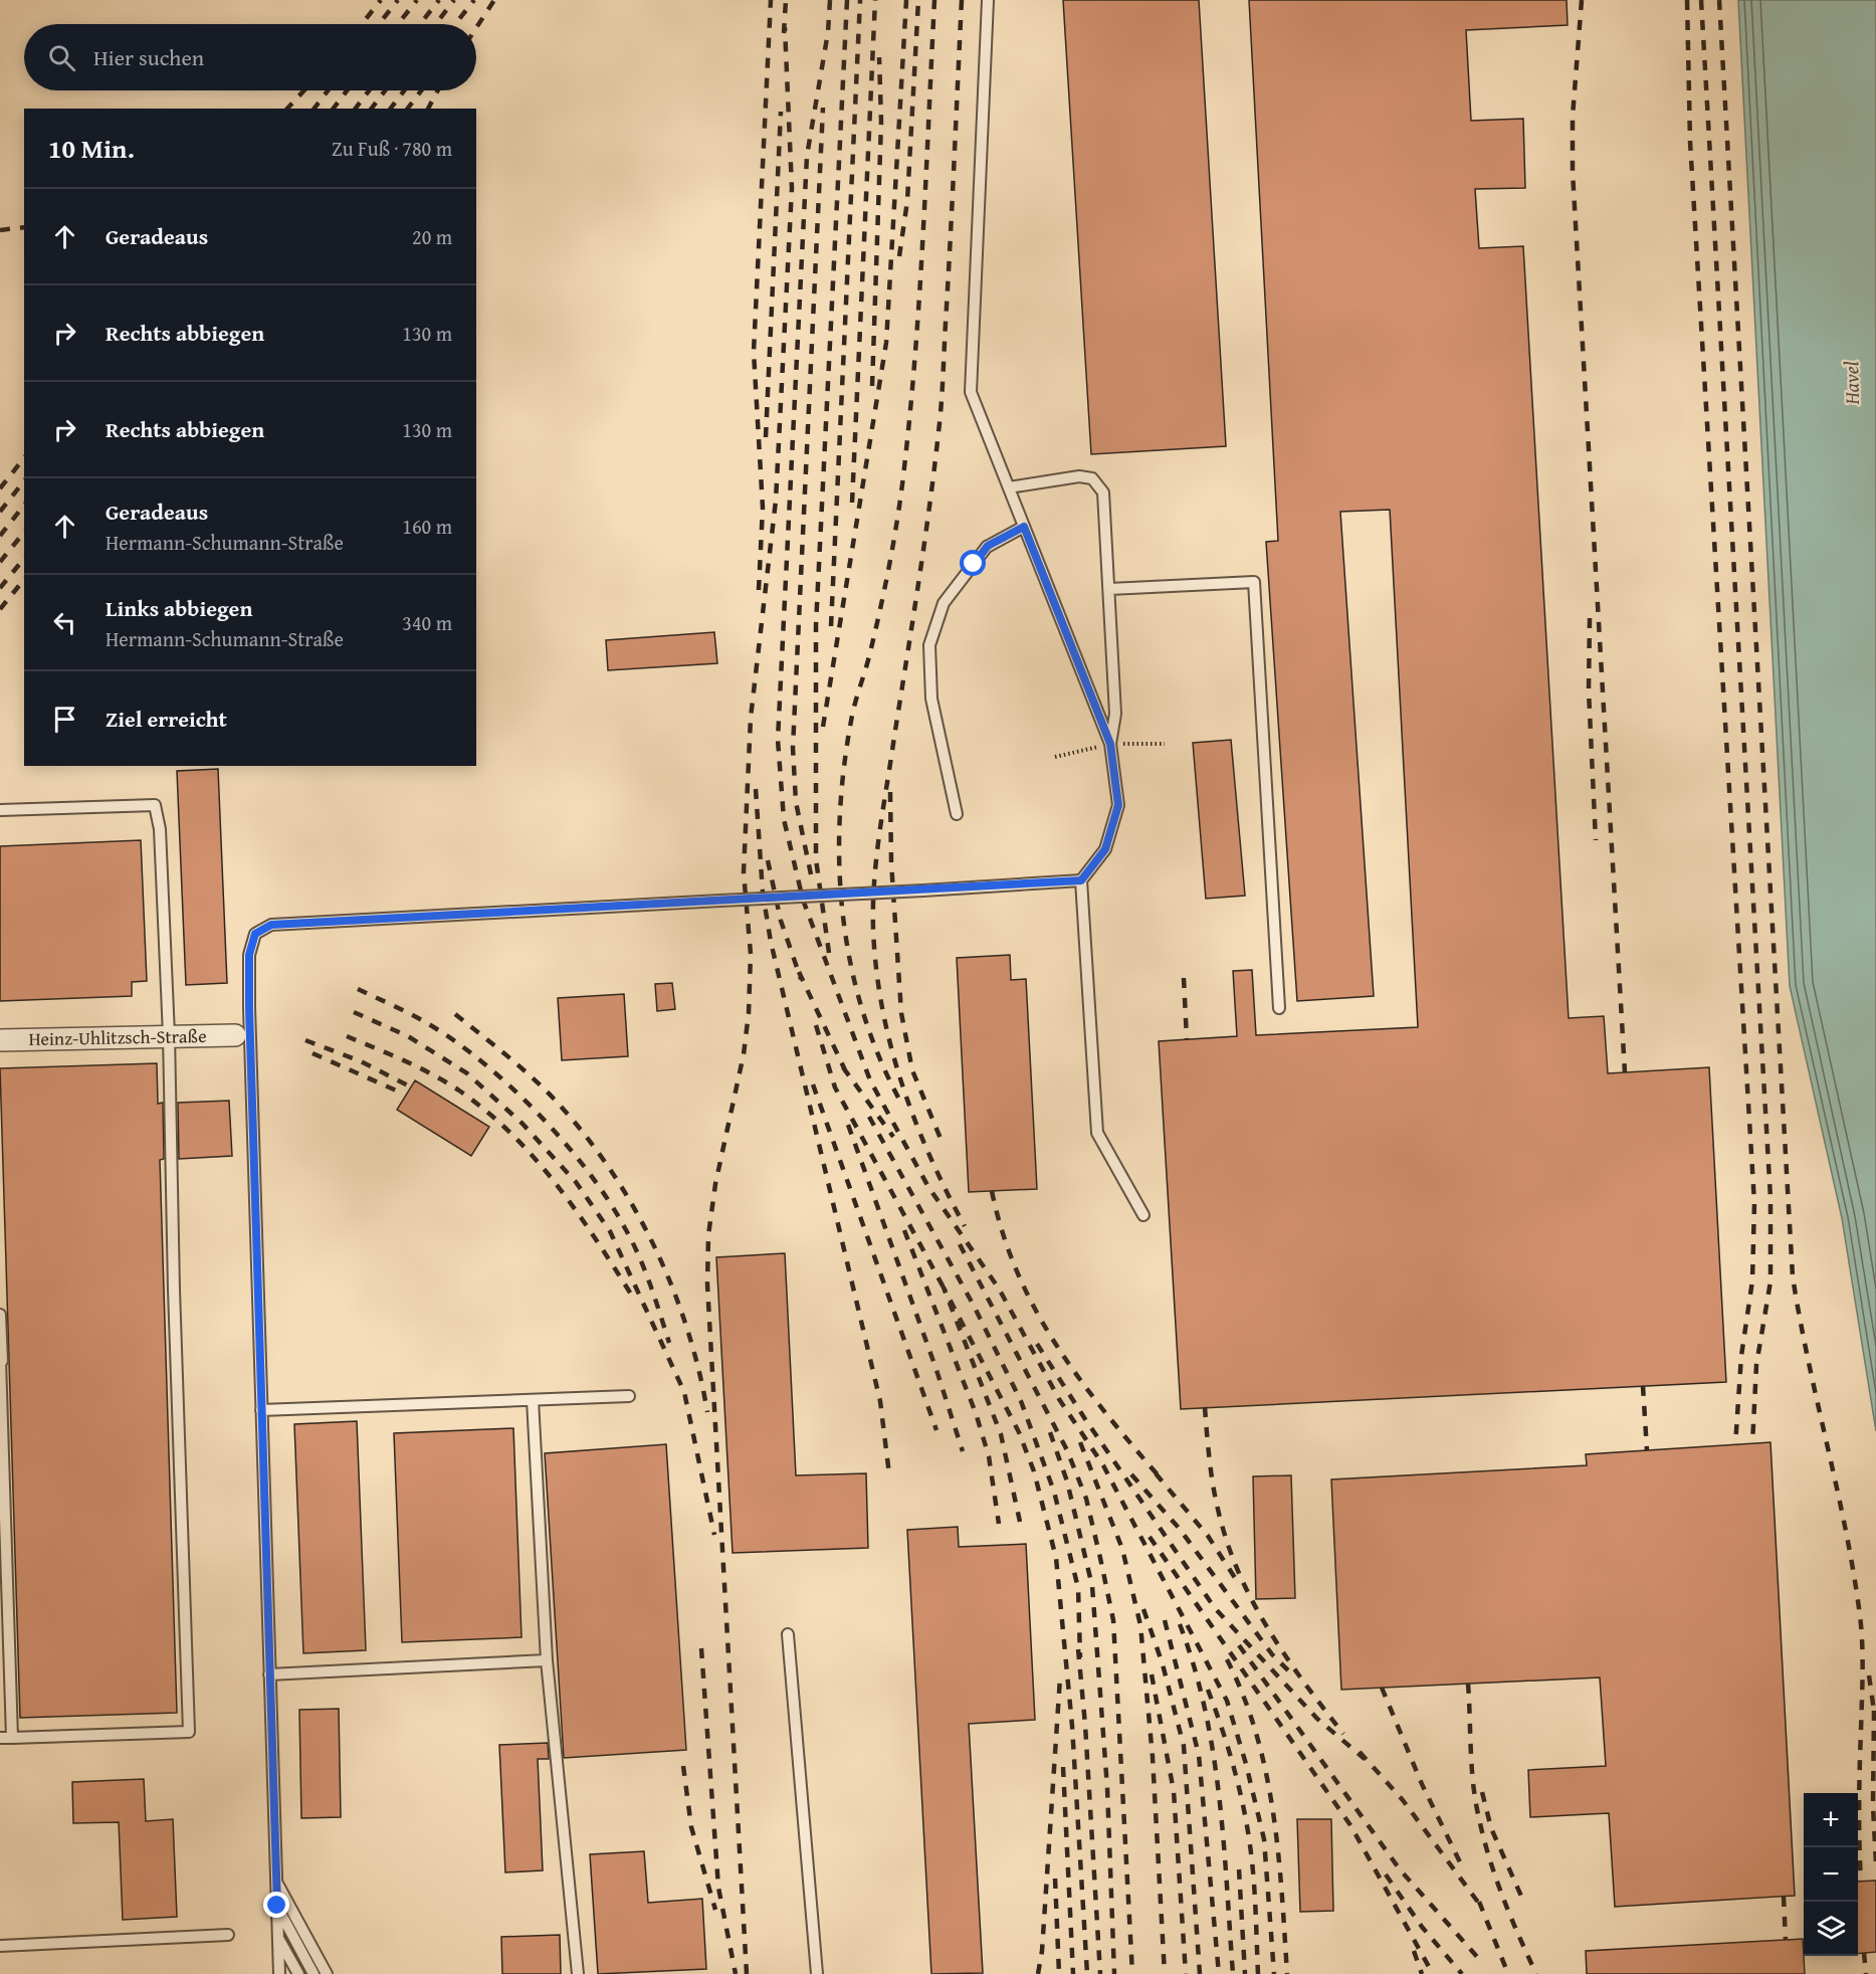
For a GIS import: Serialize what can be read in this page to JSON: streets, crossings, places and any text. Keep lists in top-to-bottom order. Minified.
{"streets":{"street":["Heinz-Uhlitzsch-Straße"]},"water":["Havel"],"page":{"search":"Hier suchen","heading":["10 Min.","Zu Fuß · 780 m"],"list":[["Geradeaus","20 m"],["Rechts abbiegen","130 m"],["Rechts abbiegen","130 m"],["Geradeaus","Hermann-Schumann-Straße","160 m"],["Links abbiegen","Hermann-Schumann-Straße","340 m"],"Ziel erreicht"],"map_buttons":["+","−"]}}
